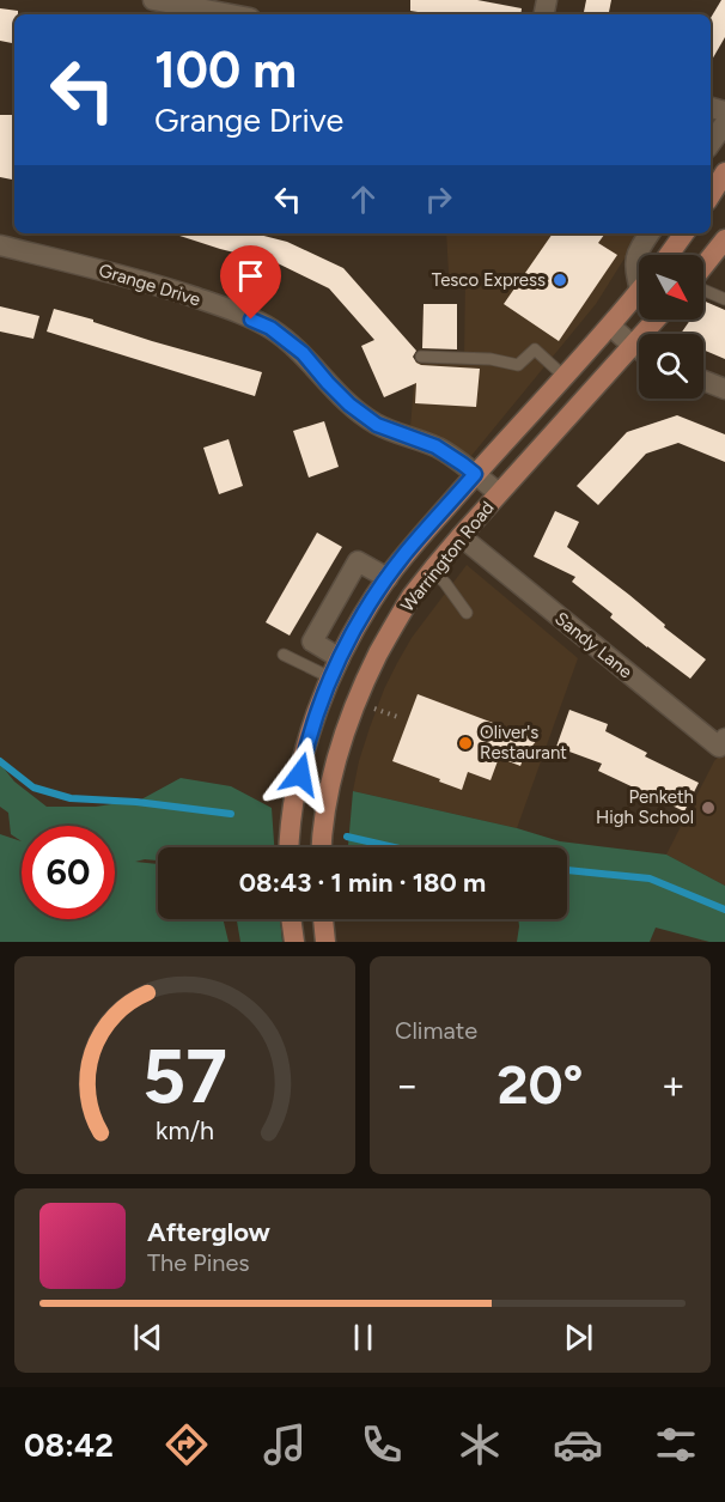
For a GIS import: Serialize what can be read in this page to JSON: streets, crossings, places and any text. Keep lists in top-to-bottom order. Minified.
{"streets":{"main road":["Warrington Road"],"street":["Grange Drive","Sandy Lane"]},"crossings":[["Grange Drive","Warrington Road"],["Warrington Road","Sandy Lane"]],"places":["Tesco Express","Oliver's Restaurant","Penketh High School"],"north":"bottom right","page":{"turn":["100 m","Grange Drive"],"limit":"60","trip":"08:43 · 1 min · 180 m","tile":"Climate","heat":["−","20°","+"],"song":["Afterglow","The Pines"],"tabs":"08:42","gauge":["57","km/h"]}}
